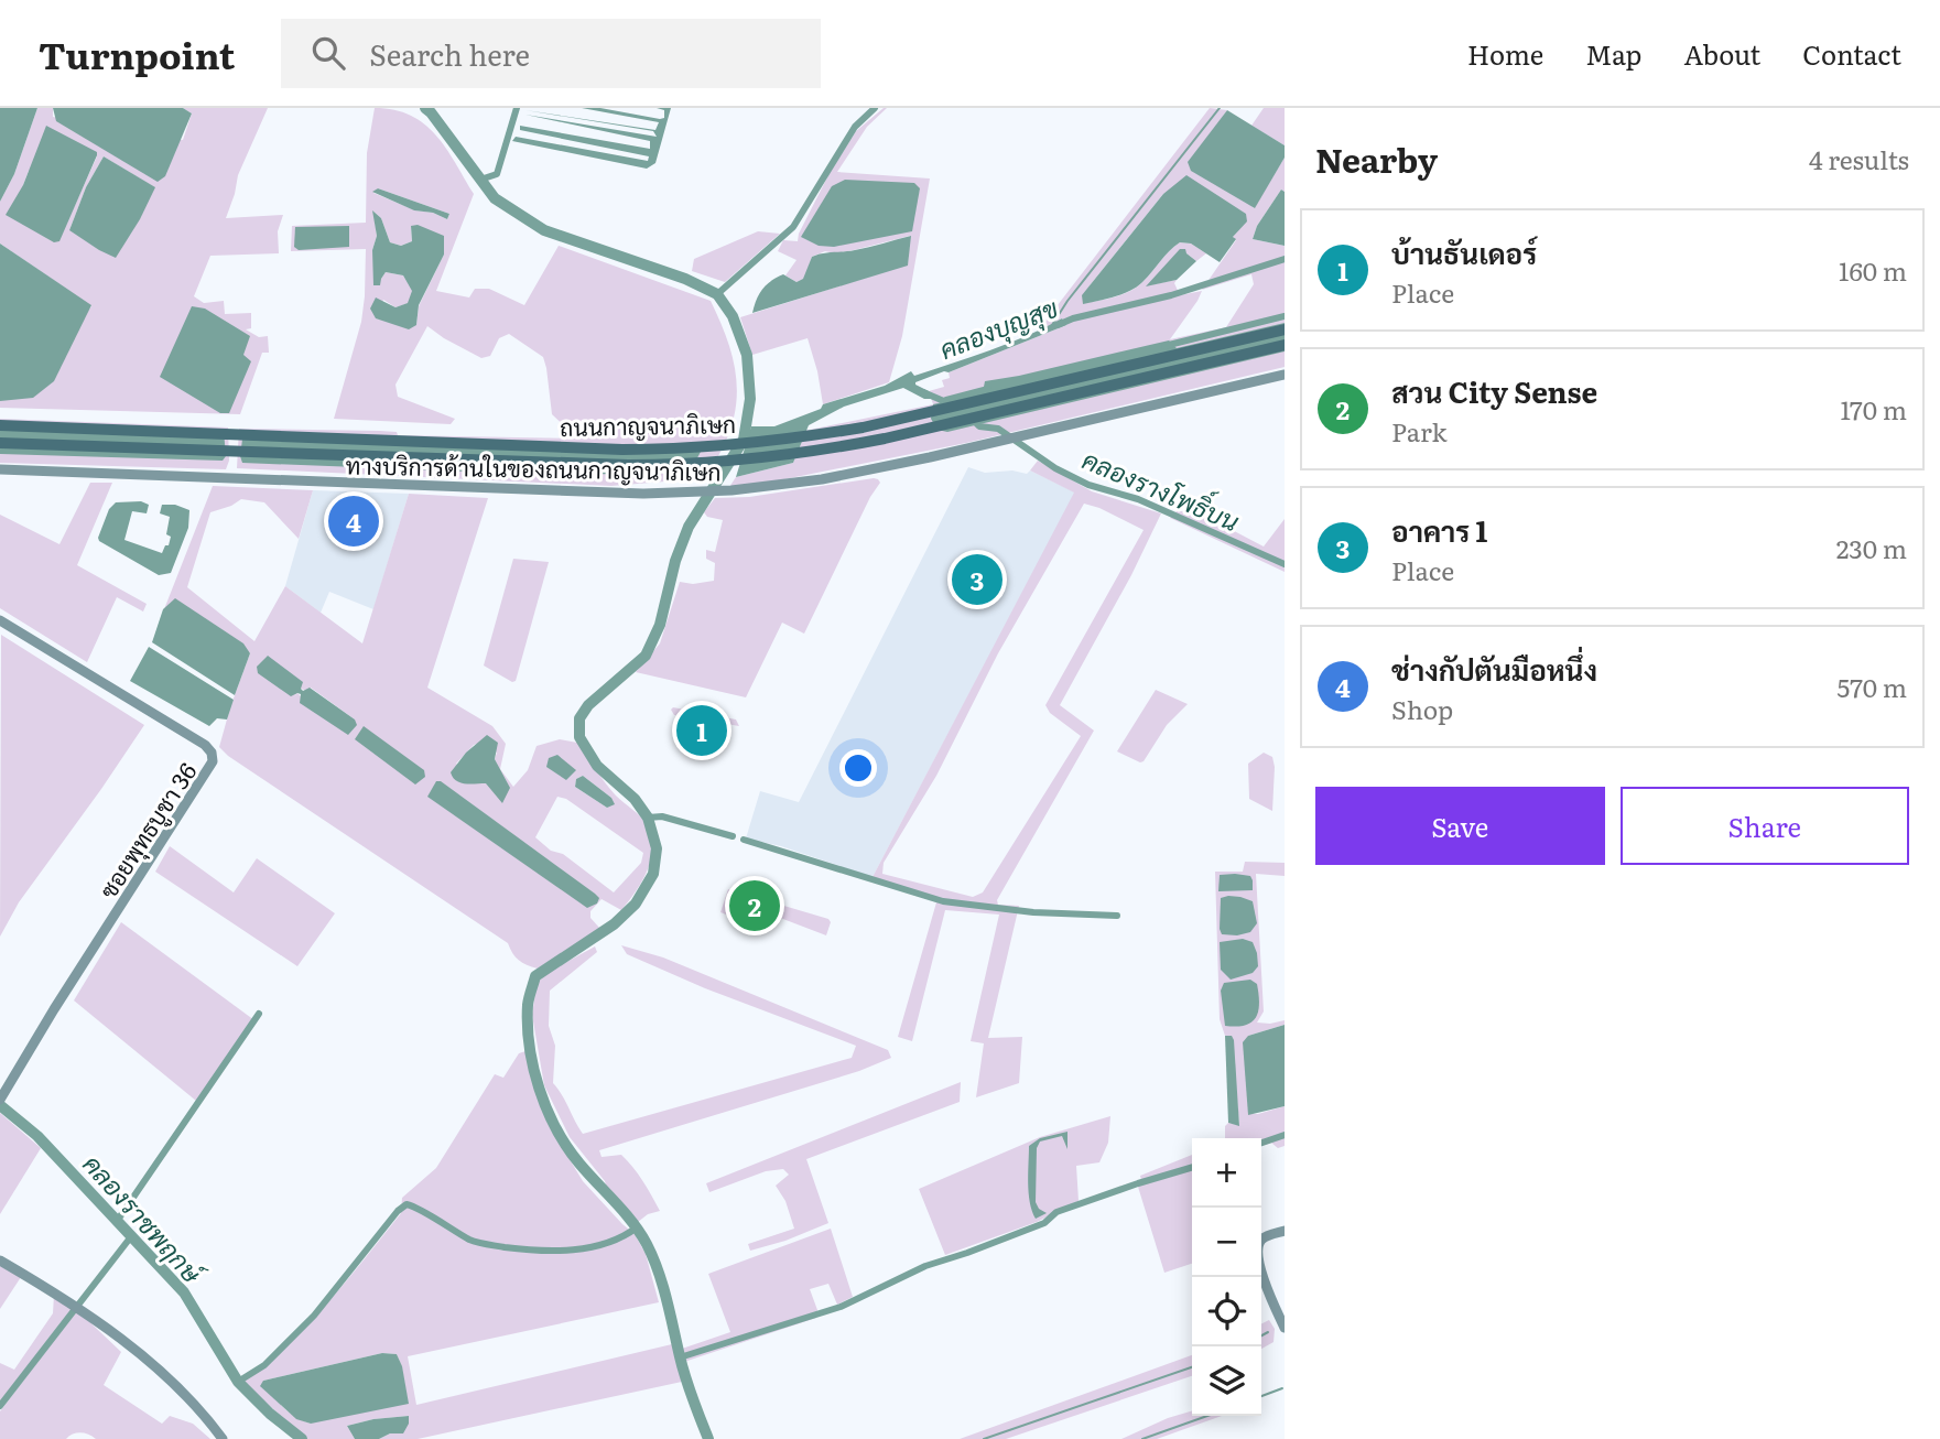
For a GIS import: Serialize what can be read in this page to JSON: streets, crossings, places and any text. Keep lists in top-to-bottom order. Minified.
{"streets":{"highway":["ถนนกาญจนาภิเษก"],"main road":["ทางบริการด้านในของถนนกาญจนาภิเษก","ซอยพุทธบูชา 36"]},"water":["คลองบุญสุข","คลองรางโพธิ์บน","คลองราชพฤกษ์"],"page":{"header":"Turnpoint","search":"Search here","nav":["Home","Map","About","Contact"],"heading":["Nearby","4 results"],"list":[{"mark":"1","name":"บ้านธันเดอร์","note":"Place","value":"160 m"},{"mark":"2","name":"สวน City Sense","note":"Park","value":"170 m"},{"mark":"3","name":"อาคาร 1","note":"Place","value":"230 m"},{"mark":"4","name":"ช่างกัปตันมือหนึ่ง","note":"Shop","value":"570 m"}],"pins":["4","3","1","2"],"buttons":["Save","Share"],"map_buttons":["+","−"]}}
